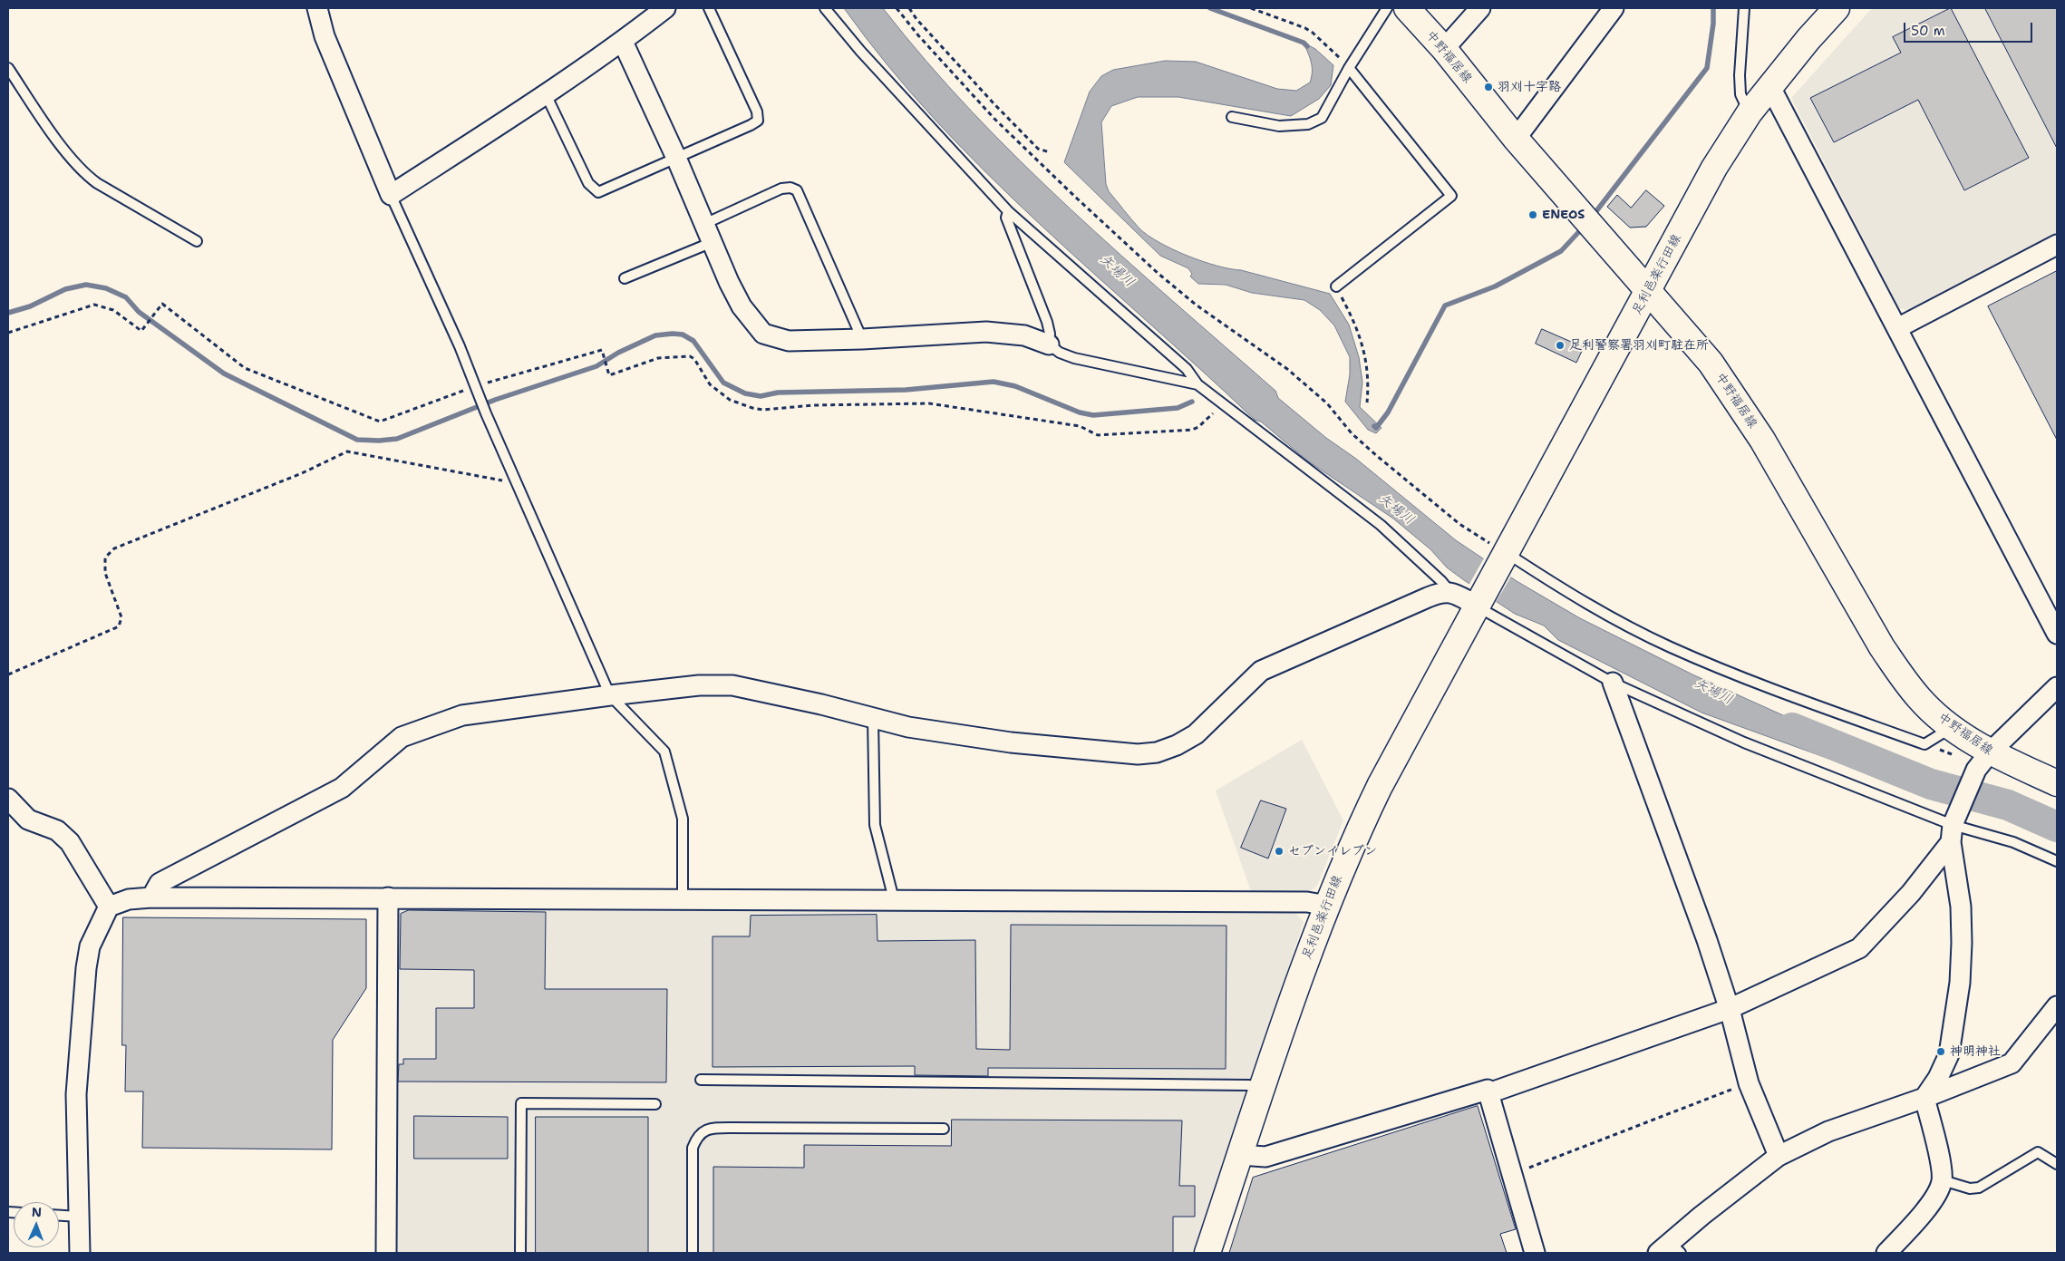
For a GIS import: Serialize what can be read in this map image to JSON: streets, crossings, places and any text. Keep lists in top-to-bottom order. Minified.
{"streets":{"main road":["中野福居線","足利邑楽行田線"]},"crossings":[["中野福居線","足利邑楽行田線"]],"water":["矢場川"],"places":["羽刈十字路","ENEOS","足利警察署羽刈町駐在所","セブンイレブン","神明神社"],"scale_bar":"50 m","north":"top"}
